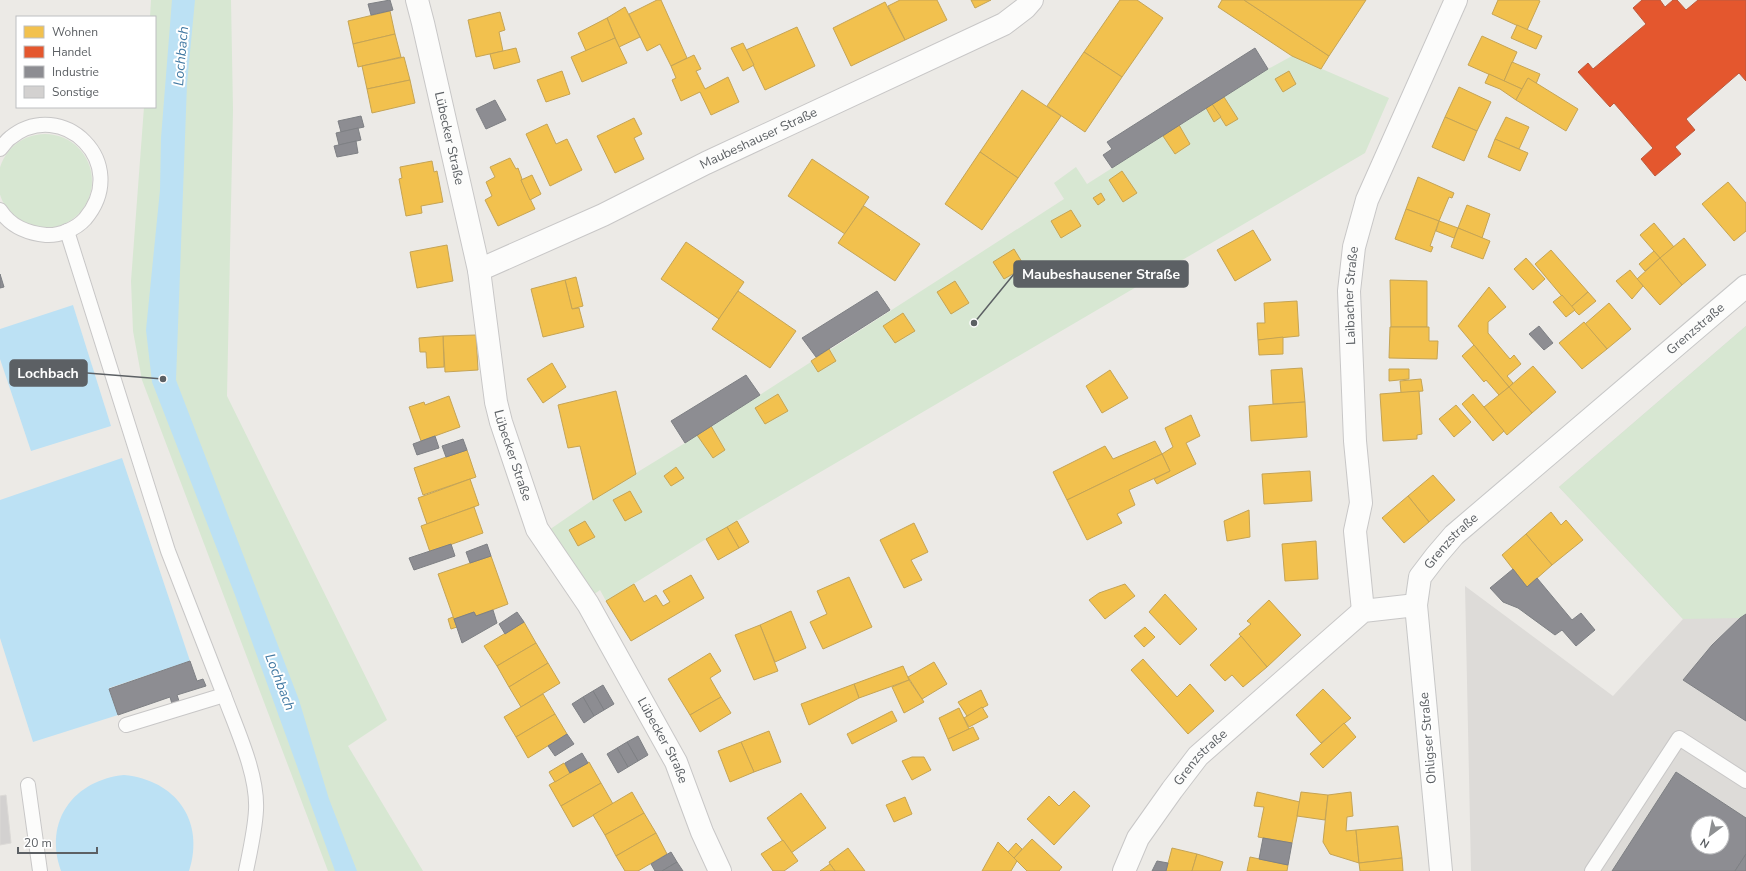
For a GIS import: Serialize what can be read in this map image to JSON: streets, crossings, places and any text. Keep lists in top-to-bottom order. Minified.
{"streets":{"street":["Lübecker Straße","Maubeshauser Straße","Laibacher Straße","Grenzstraße","Ohligser Straße"]},"crossings":[["Lübecker Straße","Maubeshauser Straße"],["Laibacher Straße","Grenzstraße"],["Grenzstraße","Ohligser Straße"]],"water":["Lochbach"],"places":["Maubeshausener Straße","Lochbach"],"legend":["Wohnen","Handel","Industrie","Sonstige"],"scale_bar":"20 m","north":"bottom left"}
